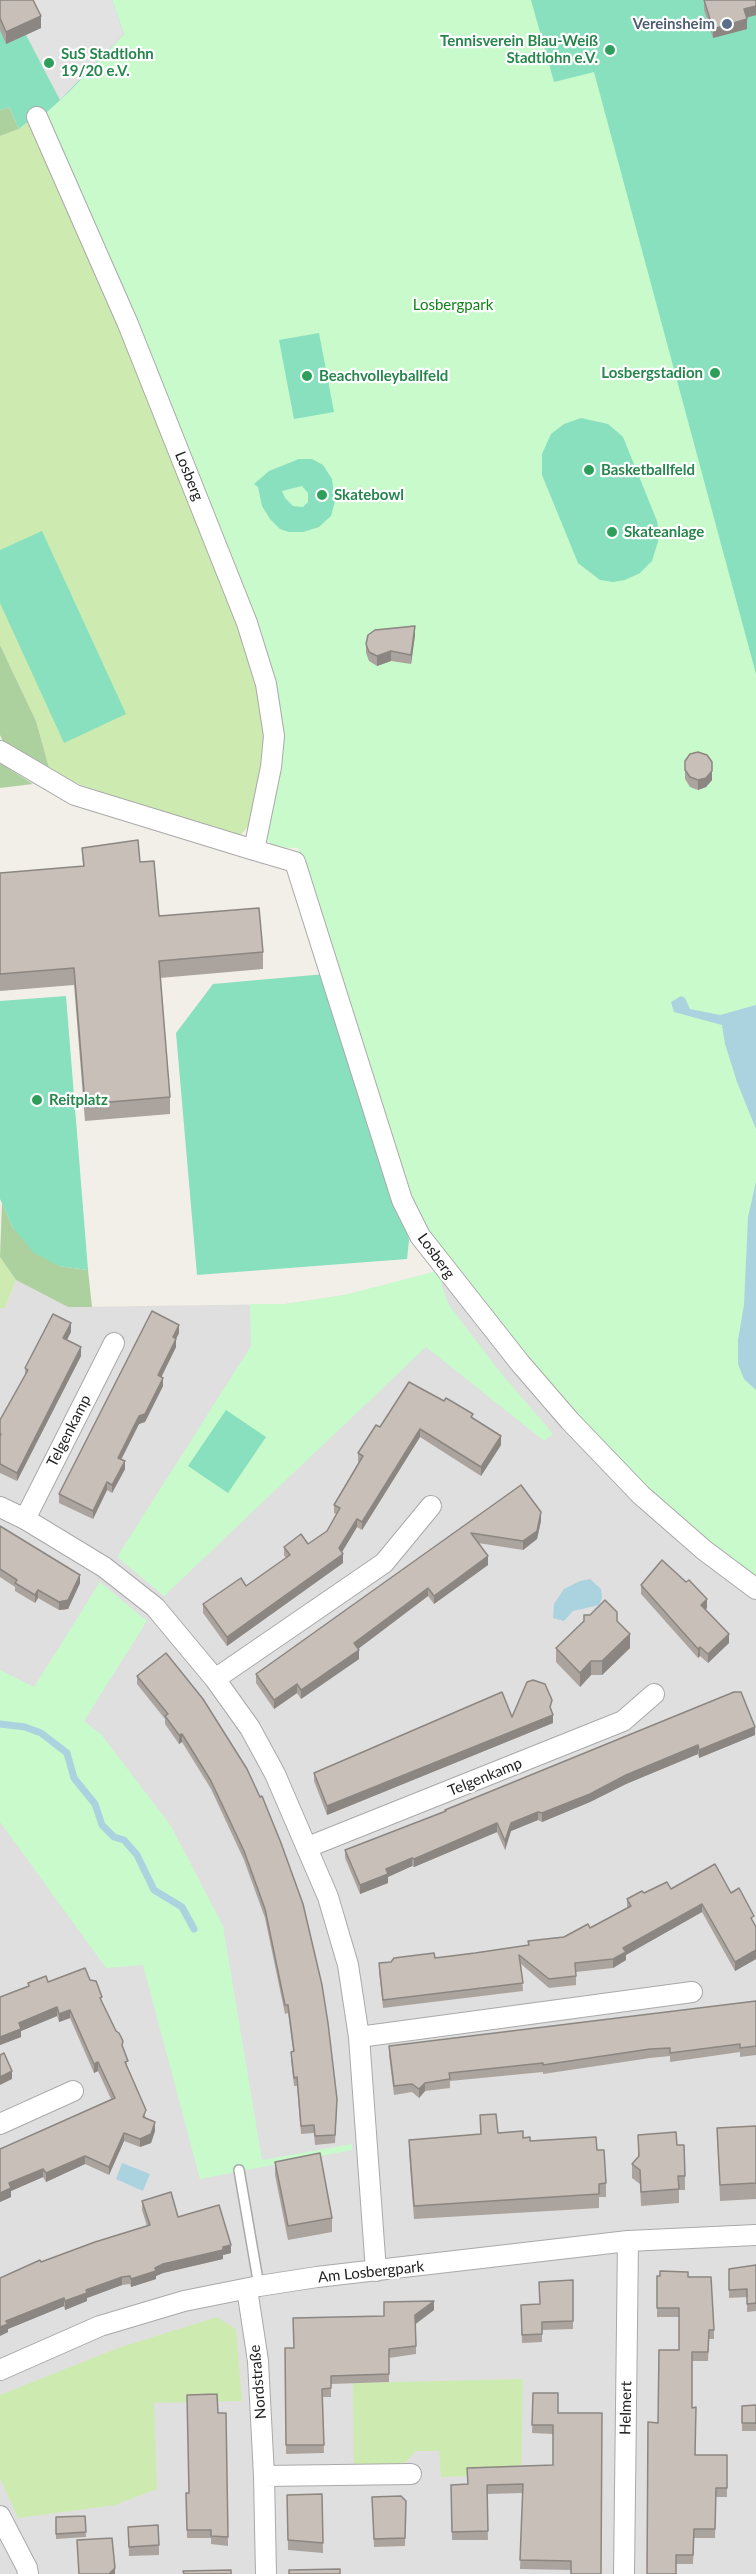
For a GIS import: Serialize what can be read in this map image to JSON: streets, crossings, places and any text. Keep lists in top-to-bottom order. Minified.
{"streets":{"street":["Losberg","Telgenkamp","Am Losbergpark","Nordstraße","Helmert"]},"crossings":[["Am Losbergpark","Nordstraße"],["Am Losbergpark","Helmert"]],"parks":["Losbergpark"],"places":["Vereinsheim","Tennisverein Blau-Weiß Stadtlohn e.V.","SuS Stadtlohn 19/20 e.V.","Losbergstadion","Beachvolleyballfeld","Basketballfeld","Skatebowl","Skateanlage","Reitplatz"]}
